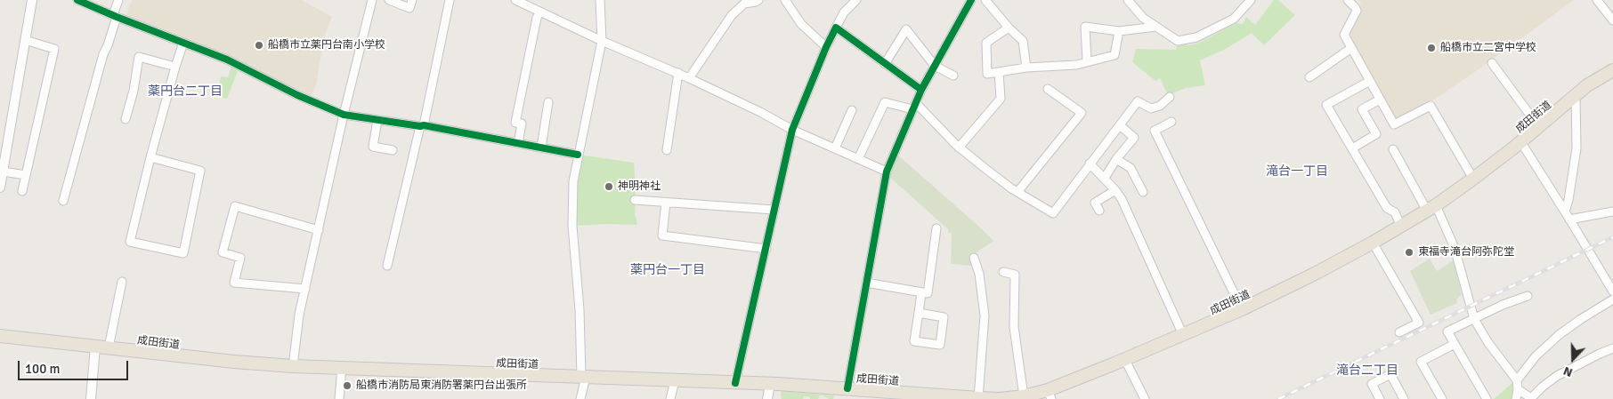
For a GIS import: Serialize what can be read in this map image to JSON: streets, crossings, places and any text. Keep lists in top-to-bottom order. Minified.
{"streets":{"highway":["成田街道"]},"districts":["薬円台二丁目","滝台一丁目","薬円台一丁目","滝台二丁目"],"places":["船橋市立薬円台南小学校","船橋市立二宮中学校","神明神社","東福寺滝台阿弥陀堂","船橋市消防局東消防署薬円台出張所"],"scale_bar":"100 m","north":"bottom"}
